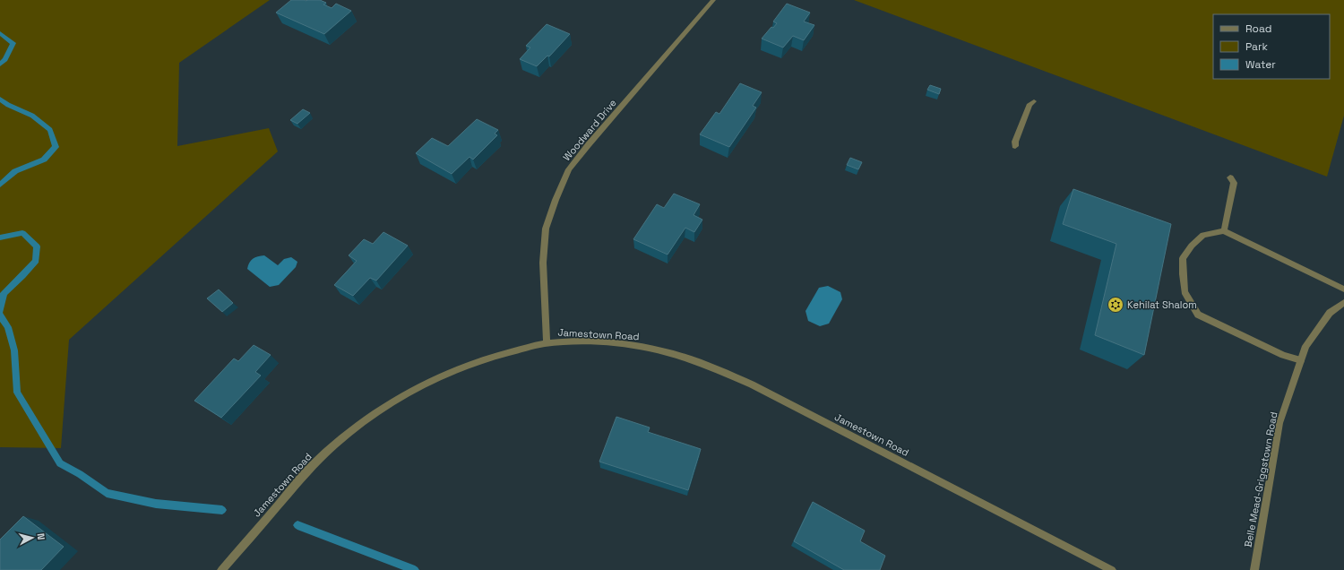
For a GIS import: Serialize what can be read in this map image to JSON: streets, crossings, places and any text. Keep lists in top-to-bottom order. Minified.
{"streets":{"street":["Woodward Drive","Jamestown Road","Belle Mead-Griggstown Road"]},"crossings":[["Woodward Drive","Jamestown Road"]],"places":{"synagogue":["Kehilat Shalom"]},"legend":["Road","Park","Water"],"north":"right"}
